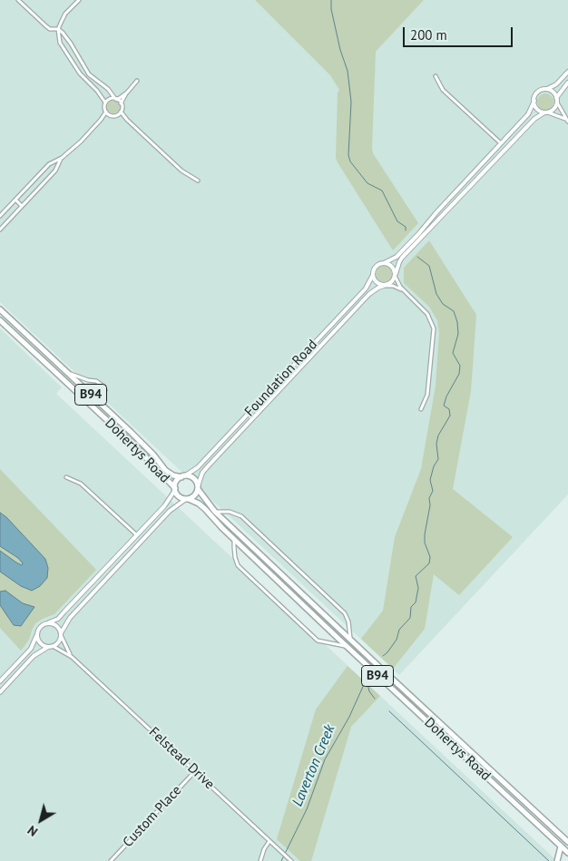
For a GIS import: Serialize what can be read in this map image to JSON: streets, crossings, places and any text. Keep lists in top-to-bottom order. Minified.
{"streets":{"main road":["B94","Dohertys Road"],"street":["Foundation Road","Felstead Drive","Custom Place"]},"crossings":[["Foundation Road","B94"],["Foundation Road","Dohertys Road"],["B94","Dohertys Road"],["Felstead Drive","Custom Place"]],"water":["Laverton Creek"],"scale_bar":"200 m","north":"bottom left"}
